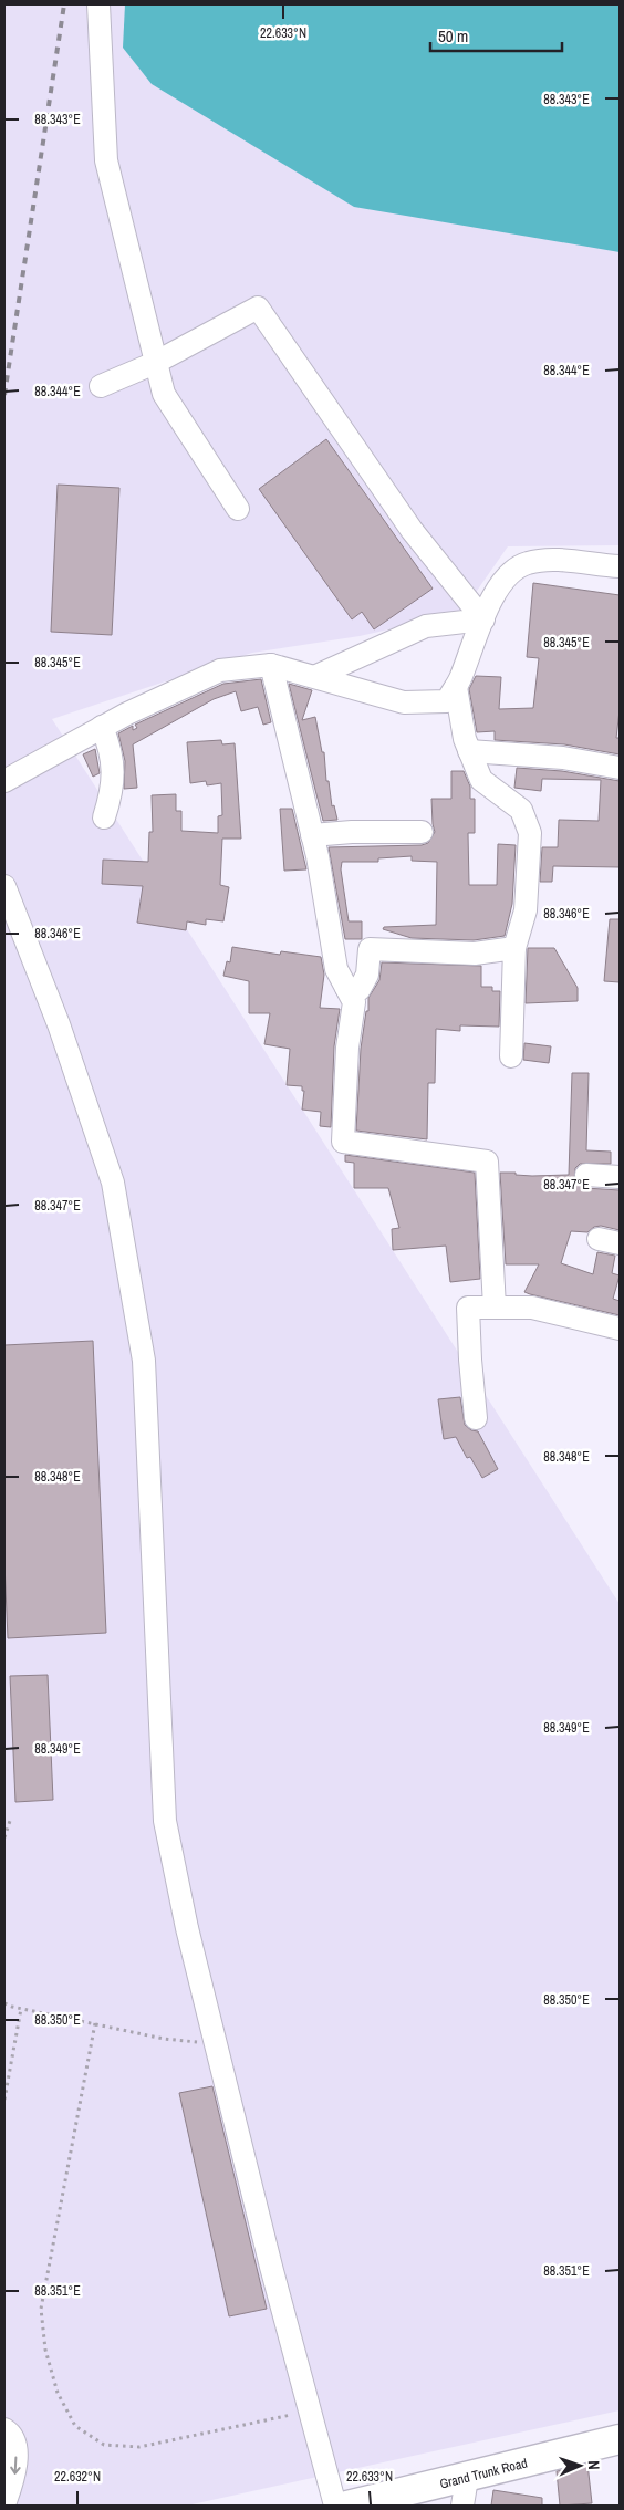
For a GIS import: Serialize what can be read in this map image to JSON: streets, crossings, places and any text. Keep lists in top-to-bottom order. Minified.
{"streets":{"main road":["Grand Trunk Road"]},"scale_bar":"50 m","north":"right","coordinates":["22.633°N","88.343°E","88.344°E","88.345°E","88.346°E","88.347°E","88.348°E","88.349°E","88.350°E","88.351°E","22.632°N"]}
